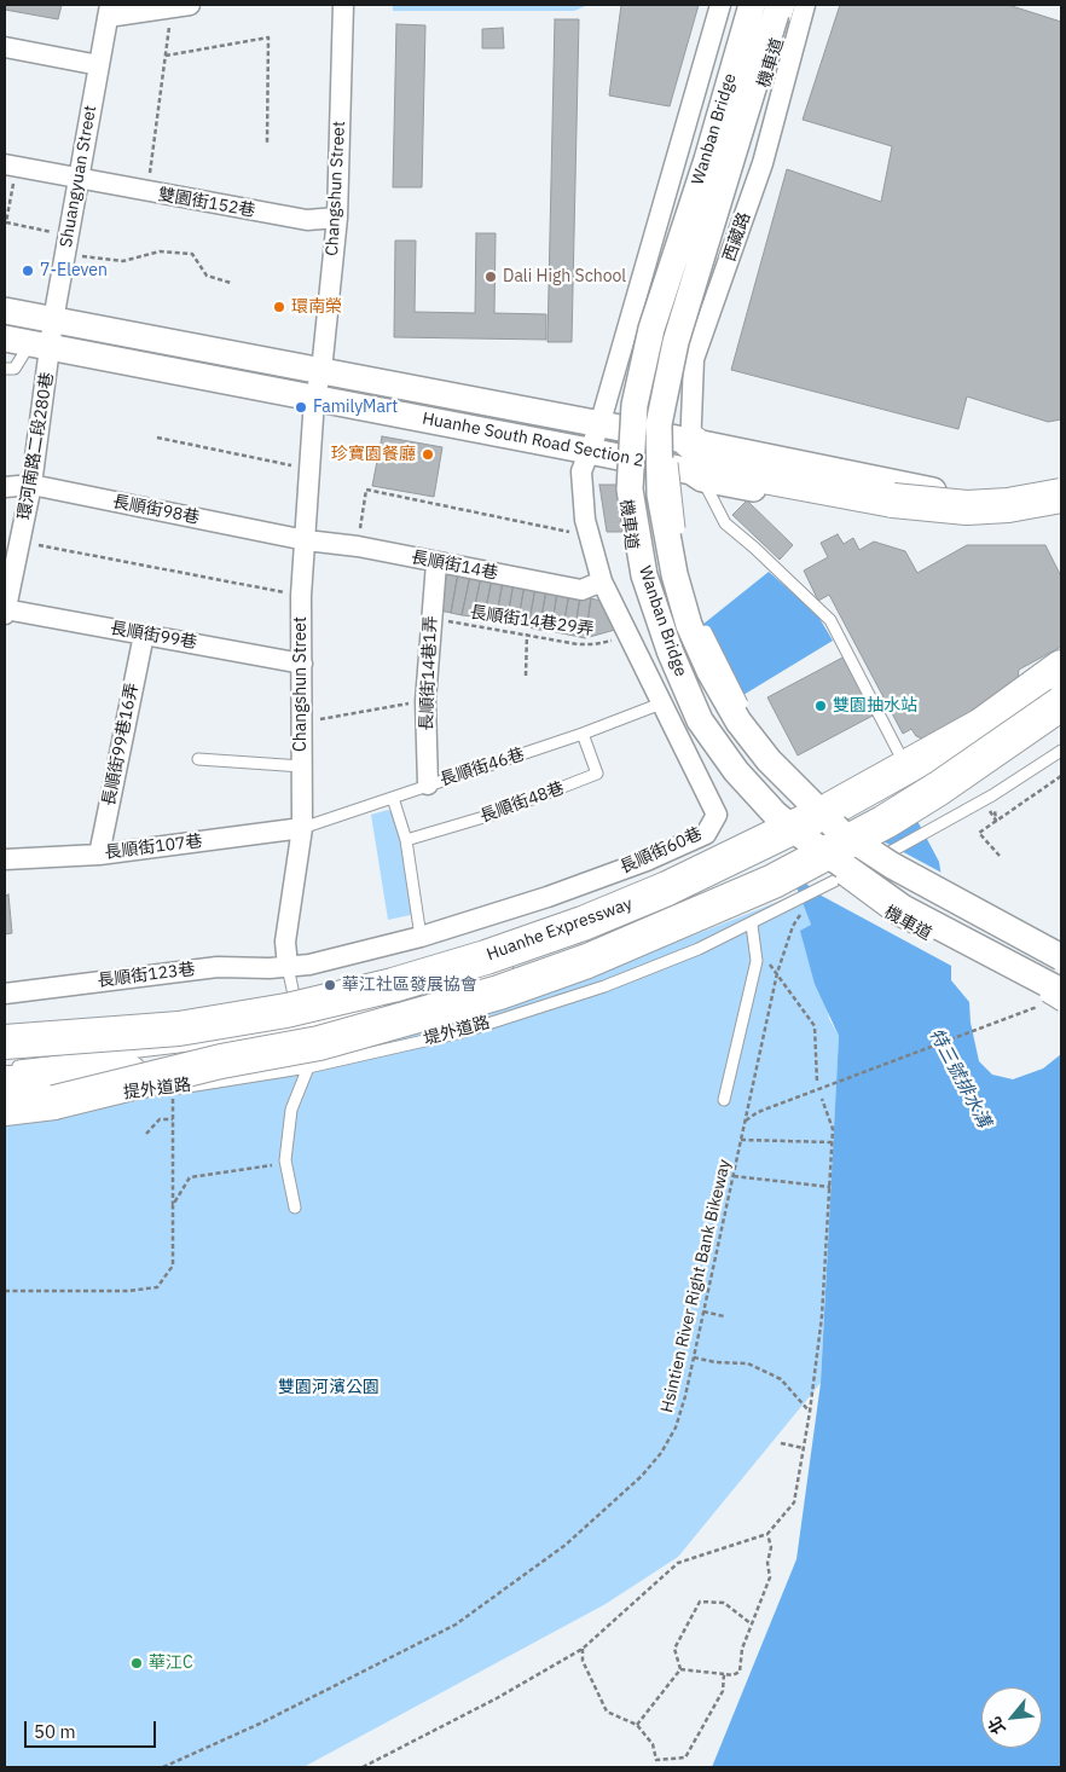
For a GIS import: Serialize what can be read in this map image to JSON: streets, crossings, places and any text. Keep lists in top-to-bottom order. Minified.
{"streets":{"highway":["Huanhe Expressway"],"street":["Wanban Bridge","Shuangyuan Street","Changshun Street","雙園街152巷","西藏路","Huanhe South Road Section 2","環河南路二段280巷","長順街98巷","長順街14巷","長順街99巷","長順街14巷1弄","長順街99巷16弄","長順街107巷","長順街60巷","長順街123巷"],"lane":["機車道","長順街46巷","長順街48巷","堤外道路","提外道路"],"path":["長順街14巷29弄","Hsintien River Right Bank Bikeway"]},"crossings":[["機車道","Wanban Bridge"],["Shuangyuan Street","雙園街152巷"],["Shuangyuan Street","Huanhe South Road Section 2"],["Shuangyuan Street","環河南路二段280巷"],["Changshun Street","雙園街152巷"],["Changshun Street","Huanhe South Road Section 2"],["Changshun Street","長順街98巷"],["Changshun Street","長順街14巷"],["Changshun Street","長順街99巷"],["Changshun Street","長順街46巷"],["Changshun Street","長順街107巷"],["Changshun Street","長順街60巷"],["Changshun Street","長順街123巷"],["西藏路","Huanhe South Road Section 2"],["Huanhe South Road Section 2","環河南路二段280巷"],["Huanhe South Road Section 2","長順街60巷"],["環河南路二段280巷","長順街98巷"],["環河南路二段280巷","長順街99巷"],["長順街98巷","長順街14巷"],["長順街14巷","長順街14巷1弄"],["長順街14巷","長順街60巷"],["長順街14巷29弄","長順街14巷1弄"],["長順街14巷29弄","長順街60巷"],["長順街99巷","長順街99巷16弄"],["長順街14巷1弄","長順街46巷"],["長順街99巷16弄","長順街107巷"],["長順街46巷","長順街48巷"],["長順街46巷","長順街107巷"],["長順街46巷","長順街60巷"],["長順街60巷","長順街123巷"],["堤外道路","提外道路"]],"water":["特三號排水溝"],"parks":["雙園河濱公園"],"places":["7-Eleven","Dali High School","環南榮","FamilyMart","珍寶園餐廳","雙園抽水站","華江社區發展協會","華江C"],"scale_bar":"50 m","north":"bottom left"}
